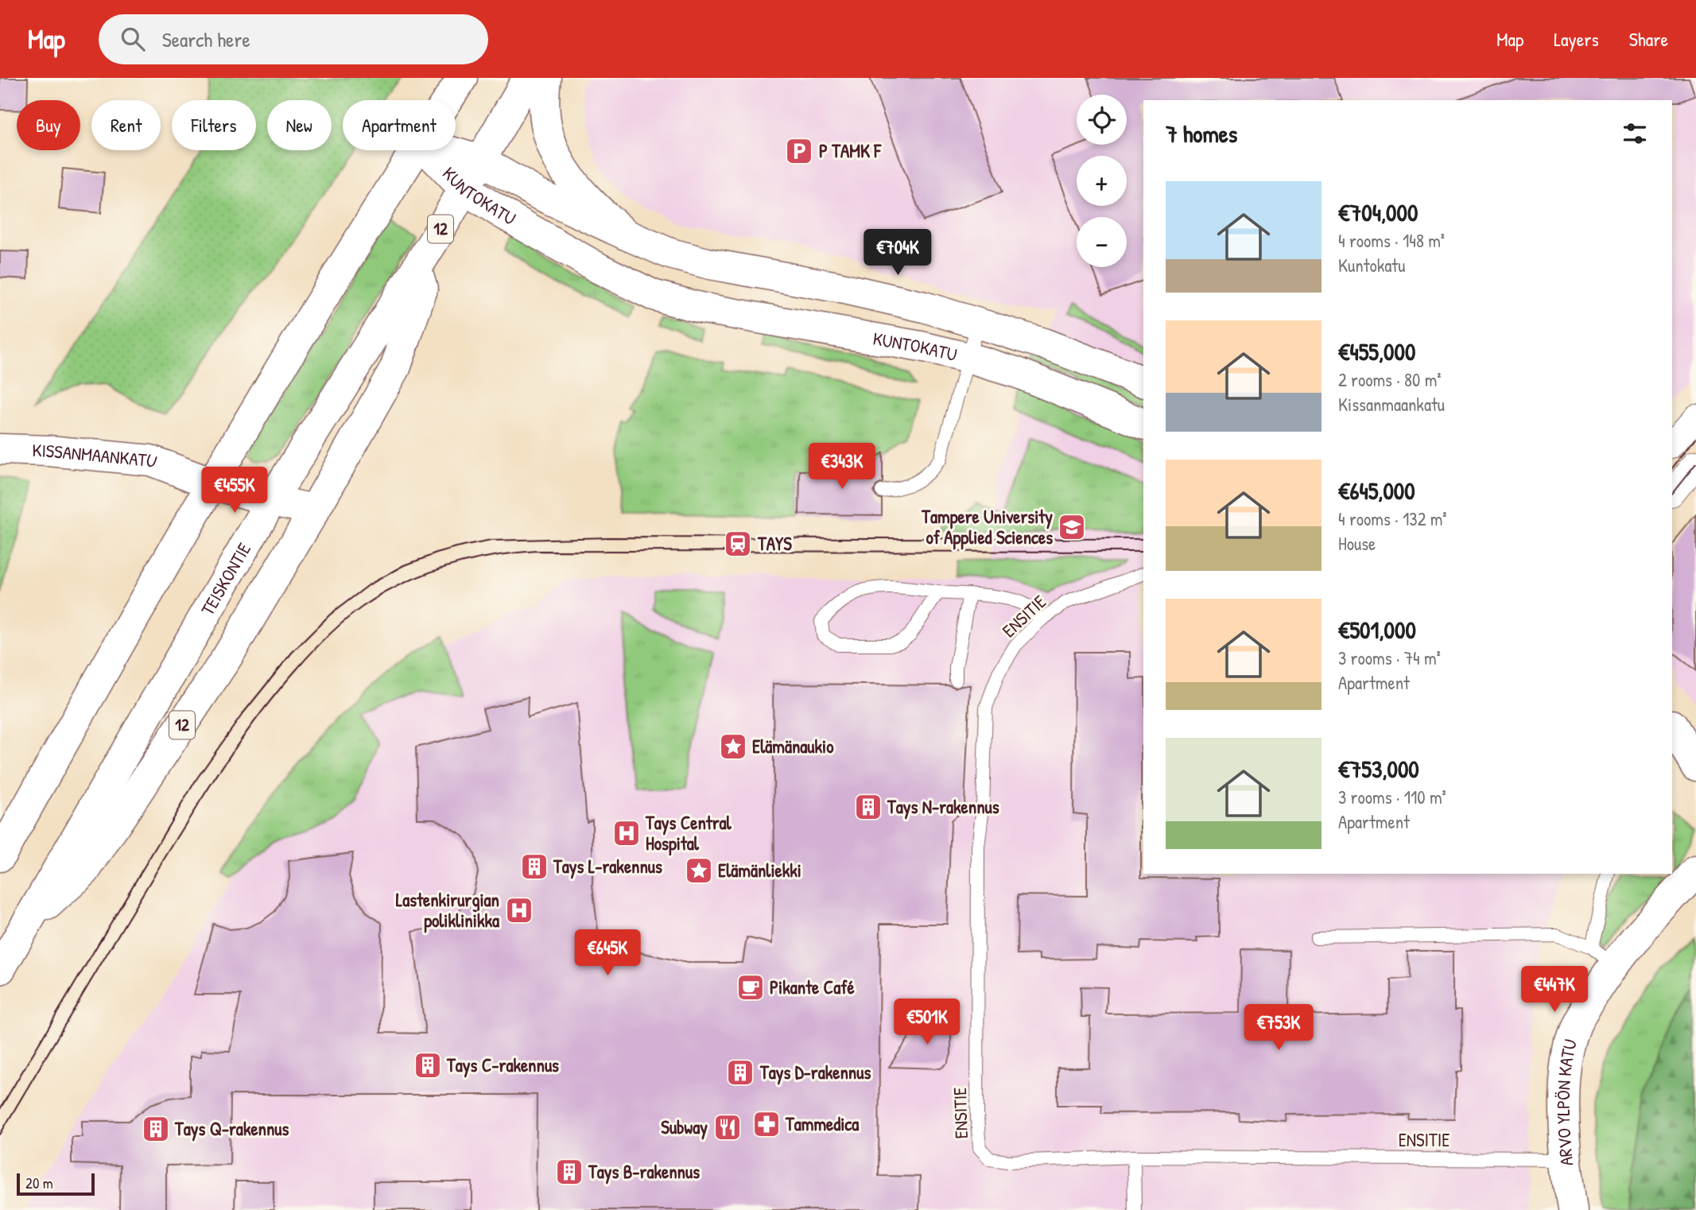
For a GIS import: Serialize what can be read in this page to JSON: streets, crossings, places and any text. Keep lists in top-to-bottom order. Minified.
{"streets":{"main road":["KUNTOKATU","12","KISSANMAANKATU","TEISKONTIE","ARVO YLPÖN KATU"],"lane":["ENSITIE"]},"crossings":[["KUNTOKATU","TEISKONTIE"],["12","KISSANMAANKATU"],["12","TEISKONTIE"],["KISSANMAANKATU","TEISKONTIE"],["ENSITIE","ARVO YLPÖN KATU"]],"places":{"parking":["P TAMK F"],"school or university":["Tampere University of Applied Sciences"],"station":["TAYS"],"place":["Elämänaukio","Elämänliekki"],"building":["Tays N-rakennus","Tays L-rakennus","Tays C-rakennus","Tays D-rakennus","Tays Q-rakennus","Tays B-rakennus"],"hospital":["Tays Central Hospital","Lastenkirurgian poliklinikka"],"cafe":["Pikante Café"],"pharmacy":["Tammedica"],"restaurant":["Subway"]},"scale_bar":"20 m","page":{"header":"Map","search":"Search here","nav":["Map","Layers","Share"],"map_buttons":["+","−"],"chip":["Buy","Rent","Filters","New","Apartment"],"heading":"7 homes","list":[{"name":"€704,000","note":"4 rooms · 148 m² · Kuntokatu"},{"name":"€455,000","note":"2 rooms · 80 m² · Kissanmaankatu"},{"name":"€645,000","note":"4 rooms · 132 m² · House"},{"name":"€501,000","note":"3 rooms · 74 m² · Apartment"},{"name":"€753,000","note":"3 rooms · 110 m² · Apartment"}],"price":["€704K","€343K","€455K","€645K","€447K","€501K","€753K"],"scale":"20 m"}}
